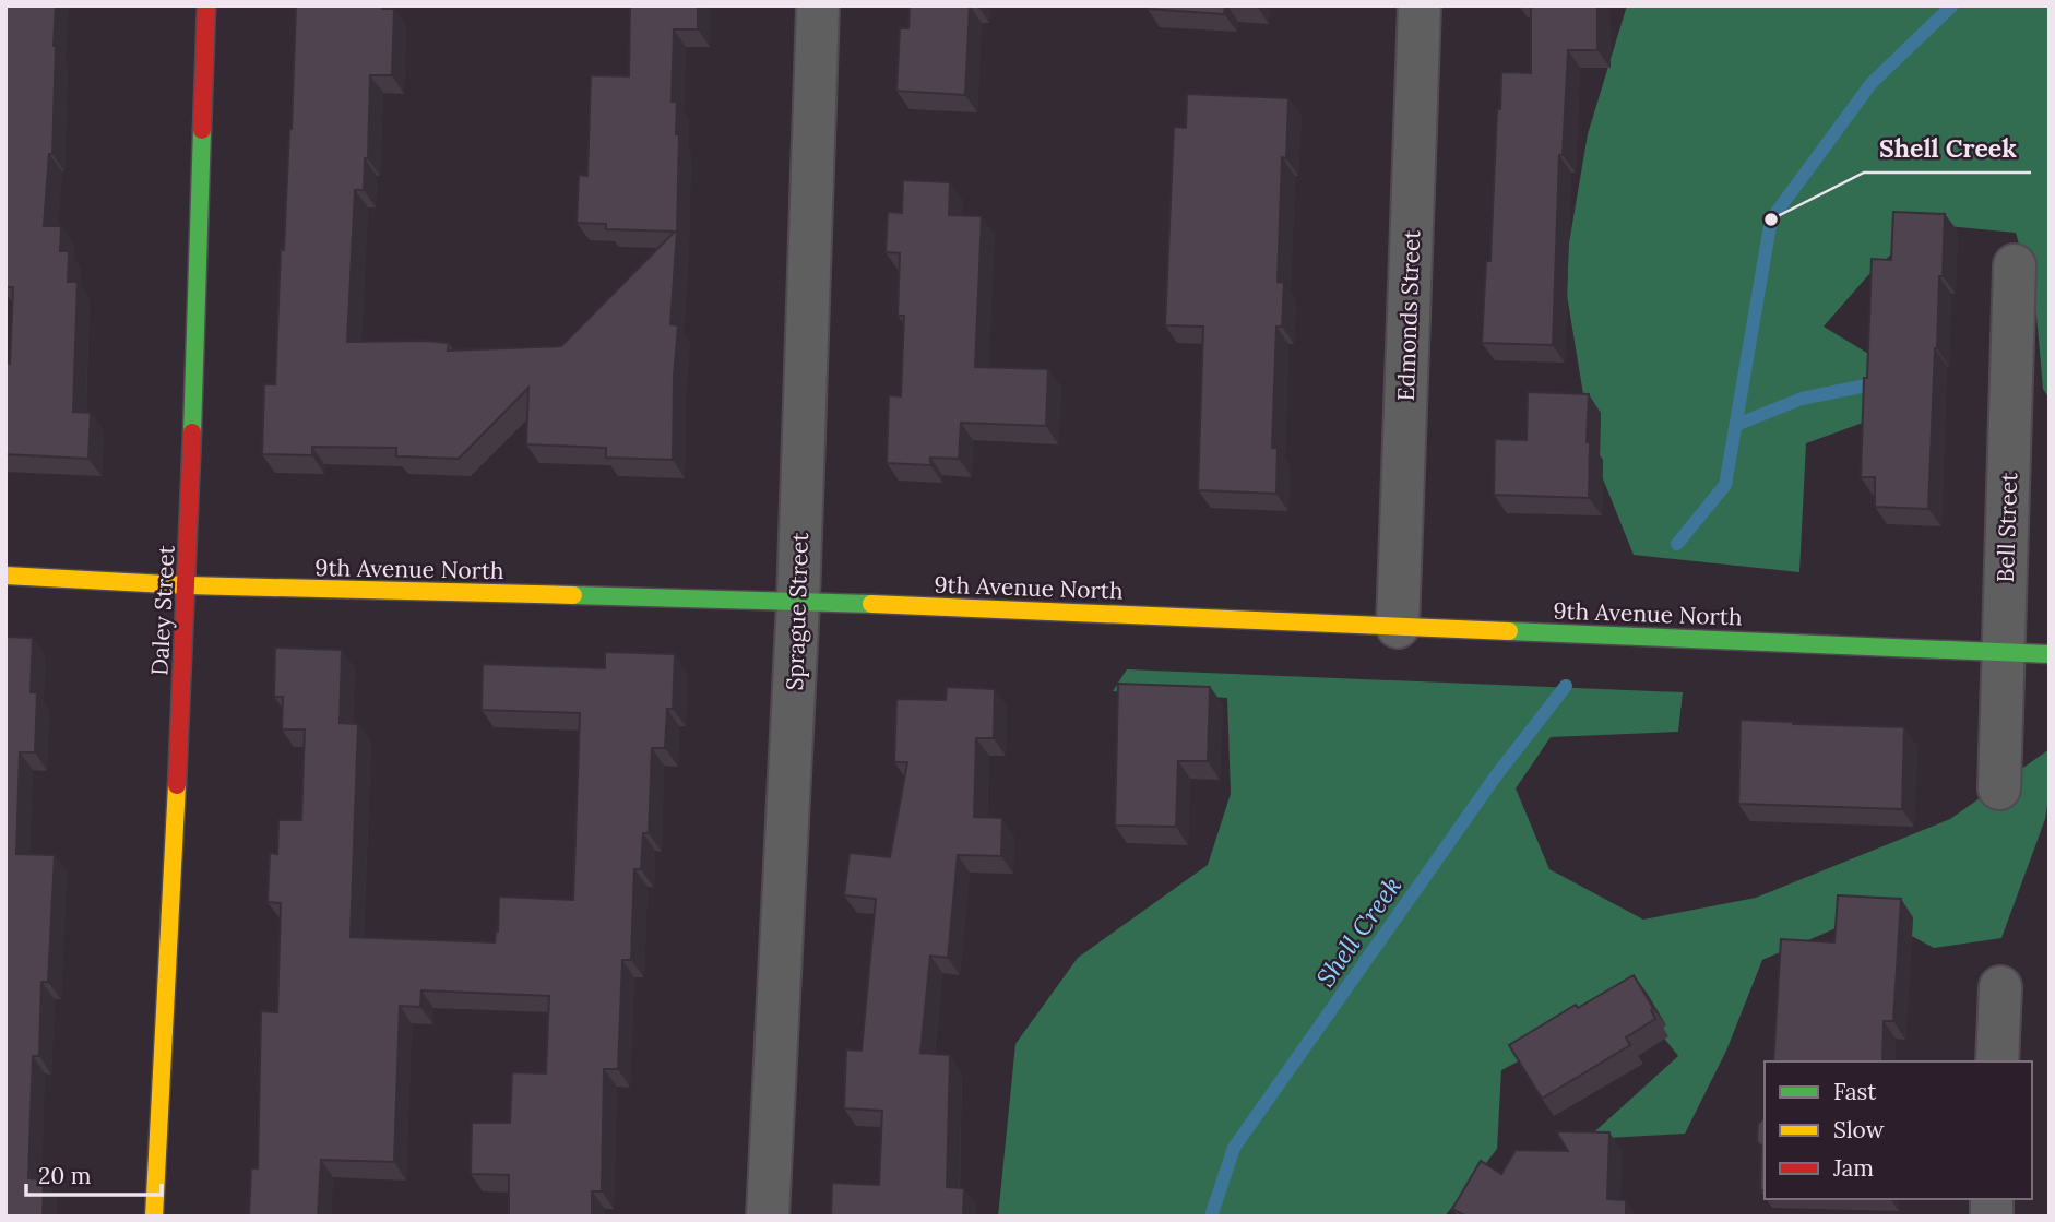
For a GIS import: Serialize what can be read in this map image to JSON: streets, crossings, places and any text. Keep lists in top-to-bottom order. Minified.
{"streets":{"street":["Edmonds Street","Bell Street","9th Avenue North","Daley Street","Sprague Street"]},"crossings":[["Edmonds Street","9th Avenue North"],["Bell Street","9th Avenue North"],["9th Avenue North","Daley Street"],["9th Avenue North","Sprague Street"]],"water":["Shell Creek"],"places":["Shell Creek"],"legend":["Fast","Slow","Jam"],"scale_bar":"20 m"}
